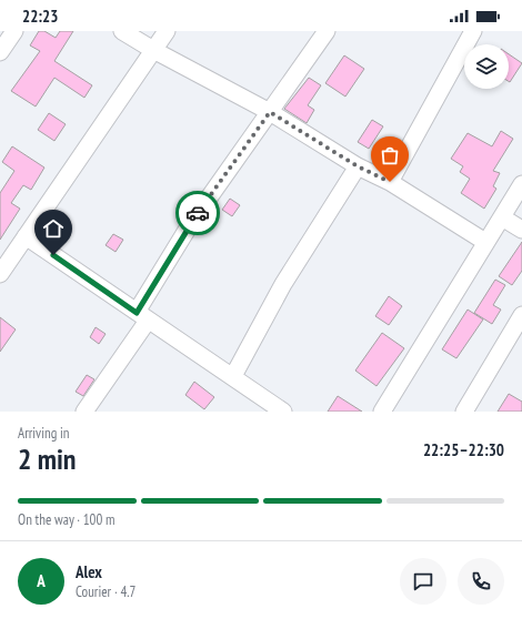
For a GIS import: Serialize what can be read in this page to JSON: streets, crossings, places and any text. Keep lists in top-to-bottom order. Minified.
{"page":{"status":"22:23","heading":["2 min","Arriving in","22:25–22:30"],"panel":["Alex","Courier · 4.7"],"bar":"On the way · 100 m","round":"A"}}
